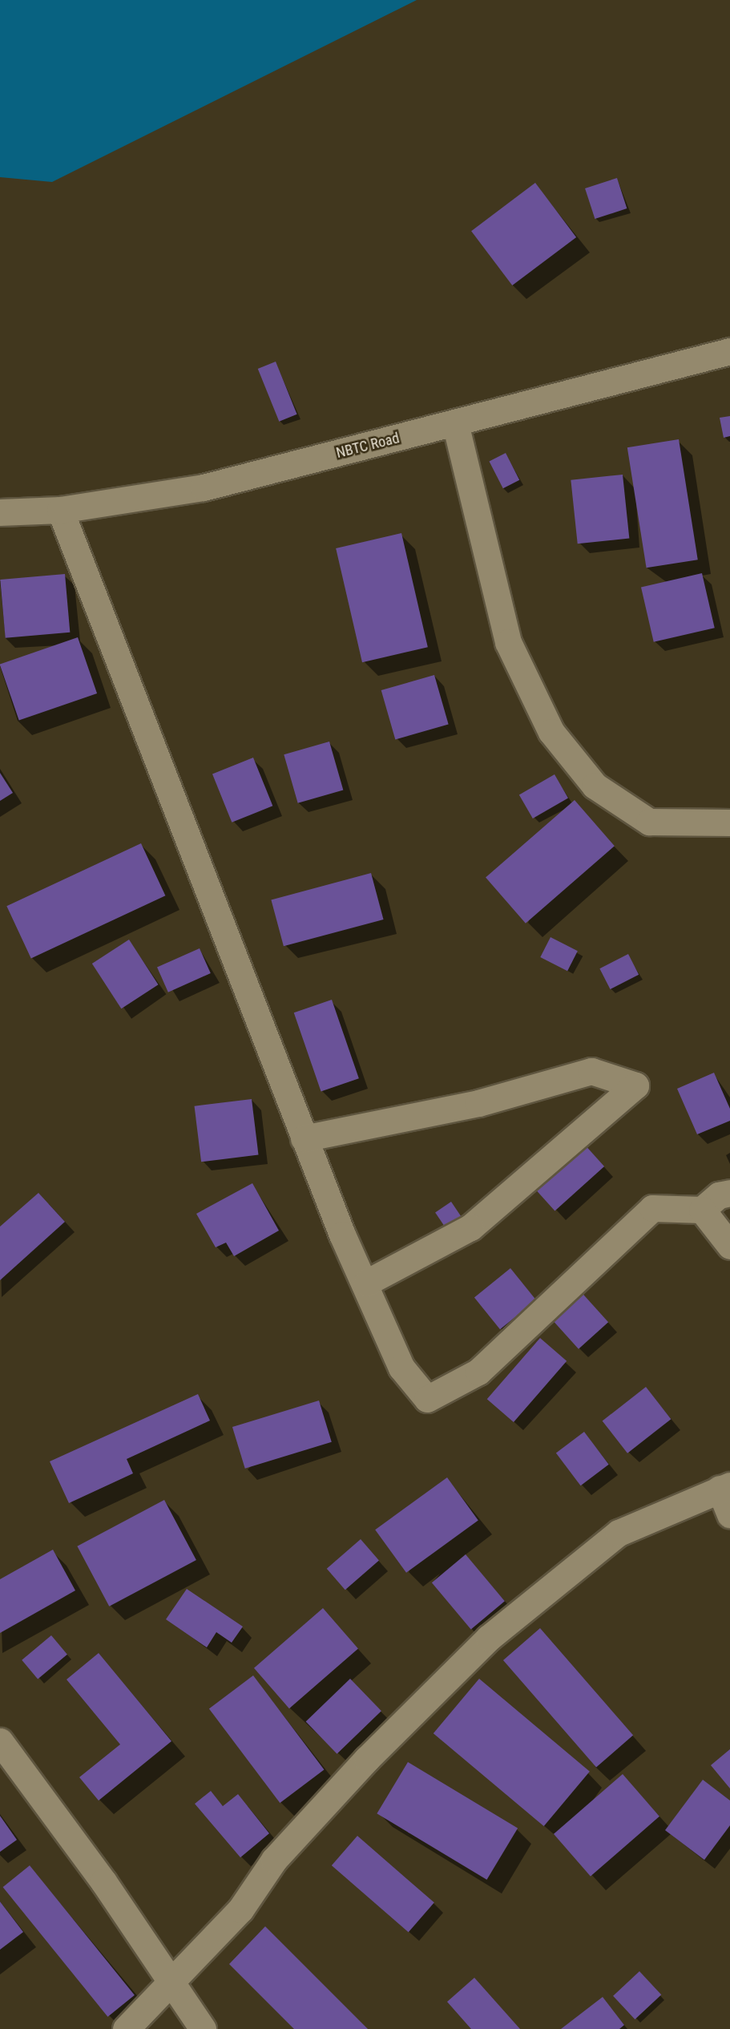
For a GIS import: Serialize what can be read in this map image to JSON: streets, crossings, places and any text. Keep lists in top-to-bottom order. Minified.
{"streets":{"street":["NBTC Road"]}}
